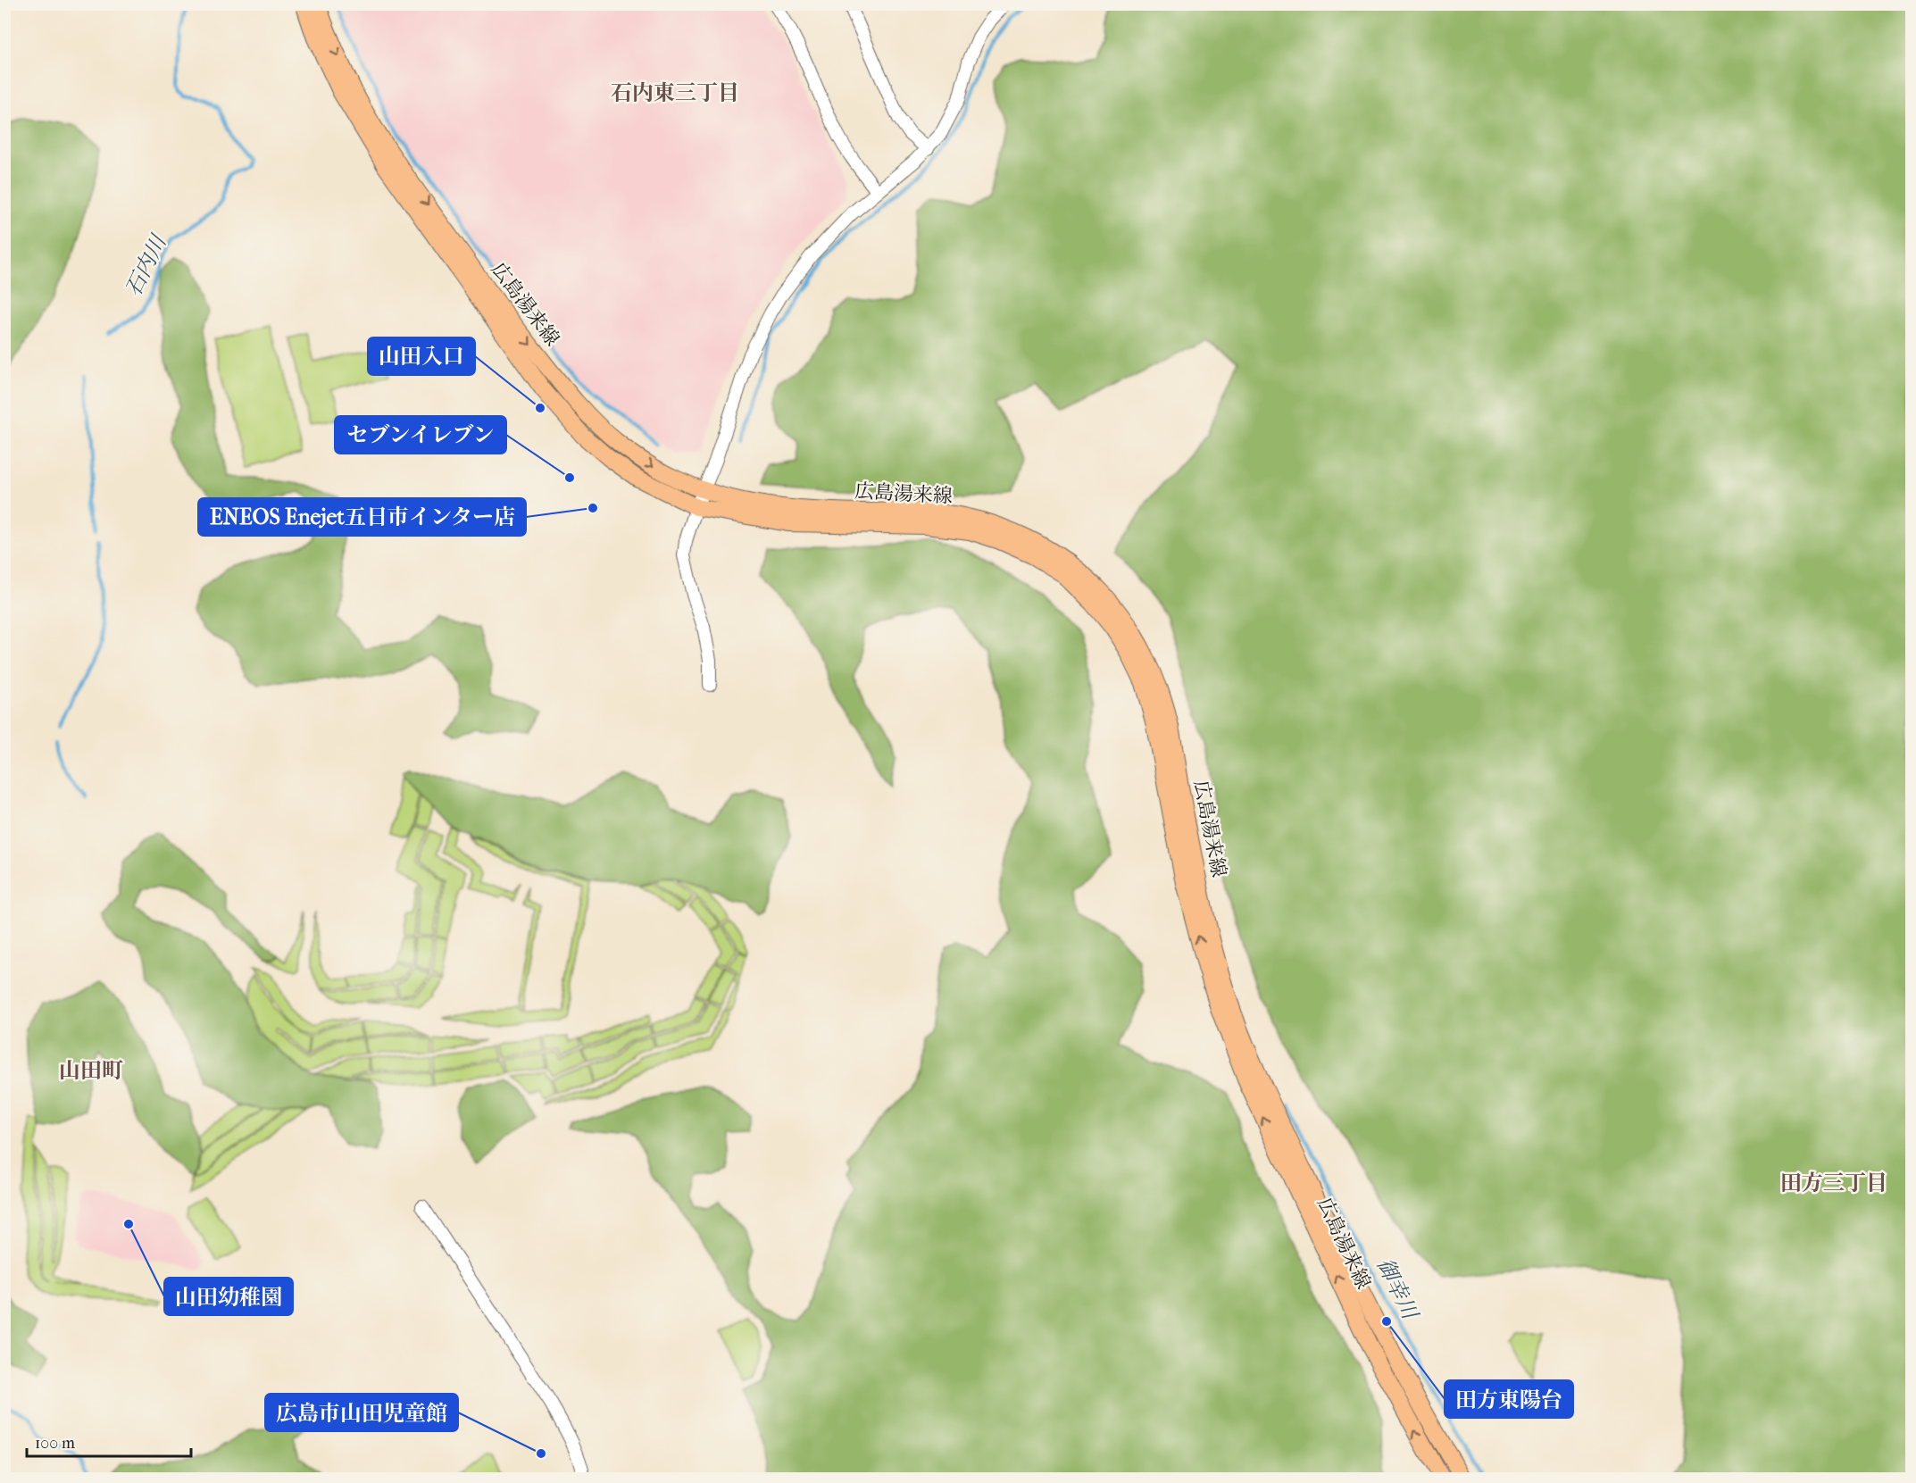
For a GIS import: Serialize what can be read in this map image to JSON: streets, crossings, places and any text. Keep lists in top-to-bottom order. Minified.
{"streets":{"main road":["広島湯来線"]},"districts":["石内東三丁目","山田町","田方三丁目"],"water":["石内川","御幸川"],"places":["山田入口","セブンイレブン","ENEOS Enejet五日市インター店","山田幼稚園","田方東陽台","広島市山田児童館"],"scale_bar":"100 m"}
